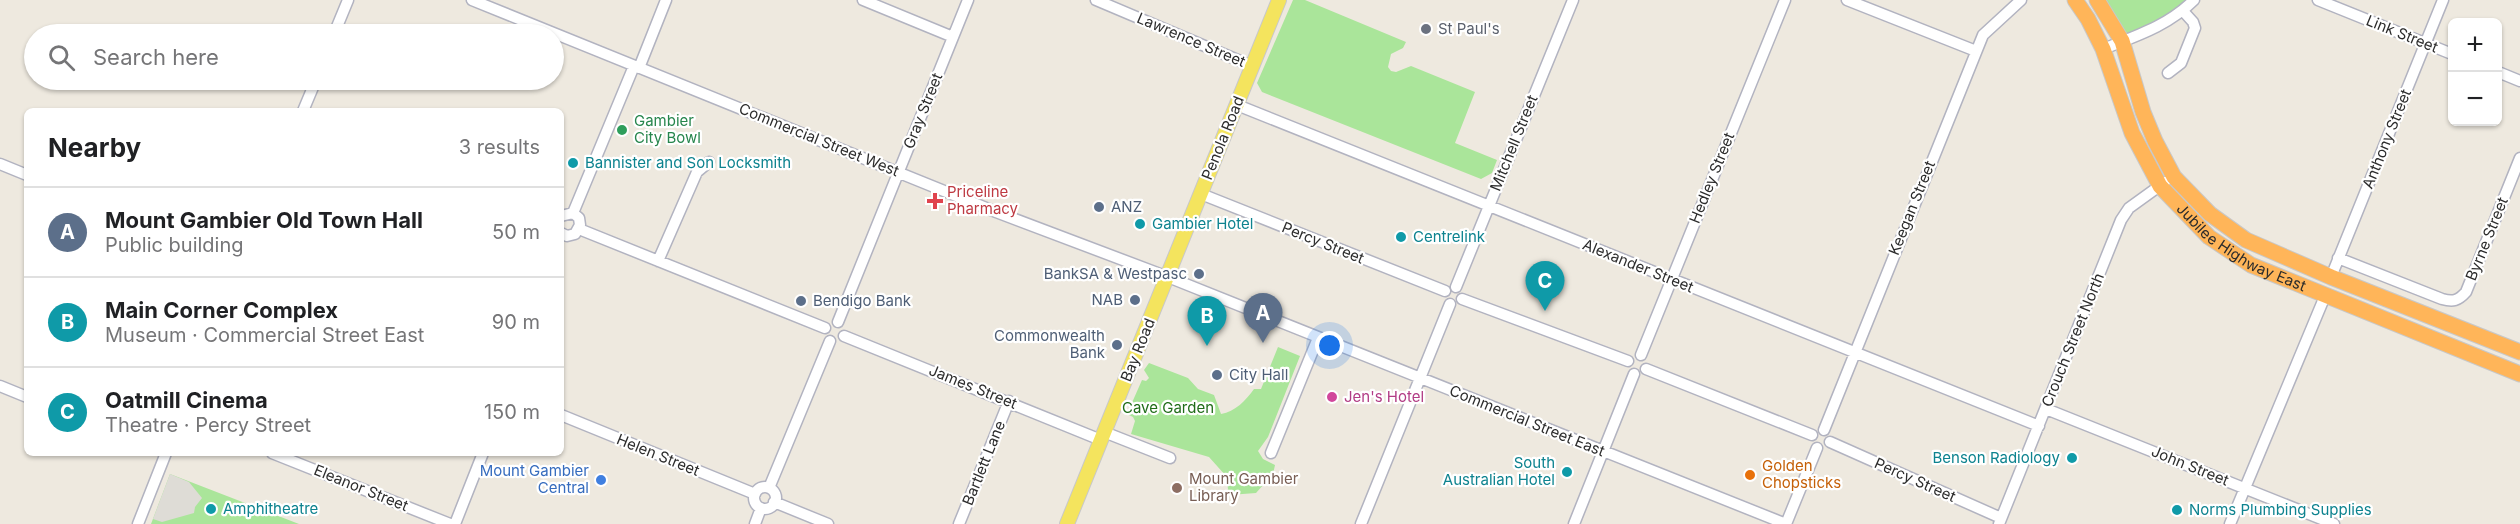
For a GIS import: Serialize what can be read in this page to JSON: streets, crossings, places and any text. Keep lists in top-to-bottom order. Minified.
{"streets":{"highway":["Jubilee Highway East"],"main road":["Penola Road","Bay Road"],"street":["Link Street","Lawrence Street","Gray Street","Anthony Street","Commercial Street West","Mitchell Street","Hedley Street","Keegan Street","Byrne Street","Percy Street","Alexander Street","Crouch Street North","James Street","Commercial Street East","Helen Street","Bartlett Lane","John Street","Eleanor Street"]},"crossings":[["Link Street","Anthony Street"],["Lawrence Street","Penola Road"],["Gray Street","Commercial Street West"],["Gray Street","James Street"],["Penola Road","Commercial Street West"],["Penola Road","Percy Street"],["Penola Road","Alexander Street"],["Penola Road","Bay Road"],["Penola Road","Commercial Street East"],["Anthony Street","Byrne Street"],["Anthony Street","Jubilee Highway East"],["Commercial Street West","Bay Road"],["Commercial Street West","Commercial Street East"],["Mitchell Street","Percy Street"],["Mitchell Street","Alexander Street"],["Hedley Street","Alexander Street"],["Keegan Street","Percy Street"],["Keegan Street","Alexander Street"],["Percy Street","Crouch Street North"],["Jubilee Highway East","Crouch Street North"],["Alexander Street","Crouch Street North"],["Crouch Street North","John Street"],["Bay Road","James Street"],["Bay Road","Commercial Street East"],["James Street","Bartlett Lane"]],"parks":["Cave Garden"],"places":{"other":["St Paul's","Gambier City Bowl","Bannister and Son Locksmith","ANZ","Gambier Hotel","Centrelink","BankSA & Westpasc","NAB","Bendigo Bank","Commonwealth Bank","City Hall","Jen's Hotel","Benson Radiology","South Australian Hotel","Golden Chopsticks","Mount Gambier Central","Mount Gambier Library","Amphitheatre","Norms Plumbing Supplies"],"health":["Priceline Pharmacy"]},"page":{"map_buttons":["+","−"],"search":"Search here","heading":["Nearby","3 results"],"list":[{"mark":"A","name":"Mount Gambier Old Town Hall","note":"Public building","value":"50 m"},{"mark":"B","name":"Main Corner Complex","note":"Museum · Commercial Street East","value":"90 m"},{"mark":"C","name":"Oatmill Cinema","note":"Theatre · Percy Street","value":"150 m"}],"pins":["C","A","B"]}}
